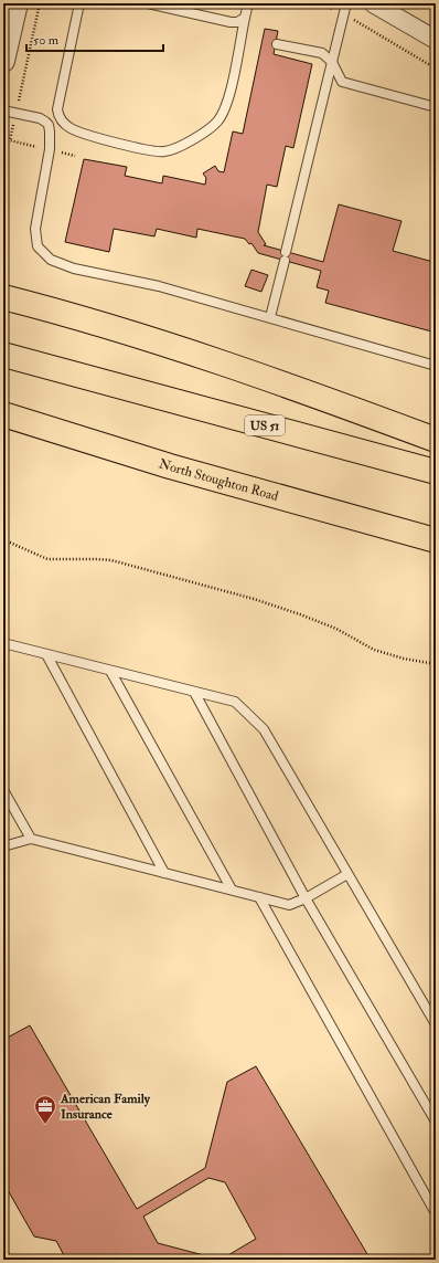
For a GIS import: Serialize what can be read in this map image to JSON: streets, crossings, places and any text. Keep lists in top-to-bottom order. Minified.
{"streets":{"main road":["US 51","North Stoughton Road"]},"places":{"office":["American Family Insurance"]},"scale_bar":"50 m"}
